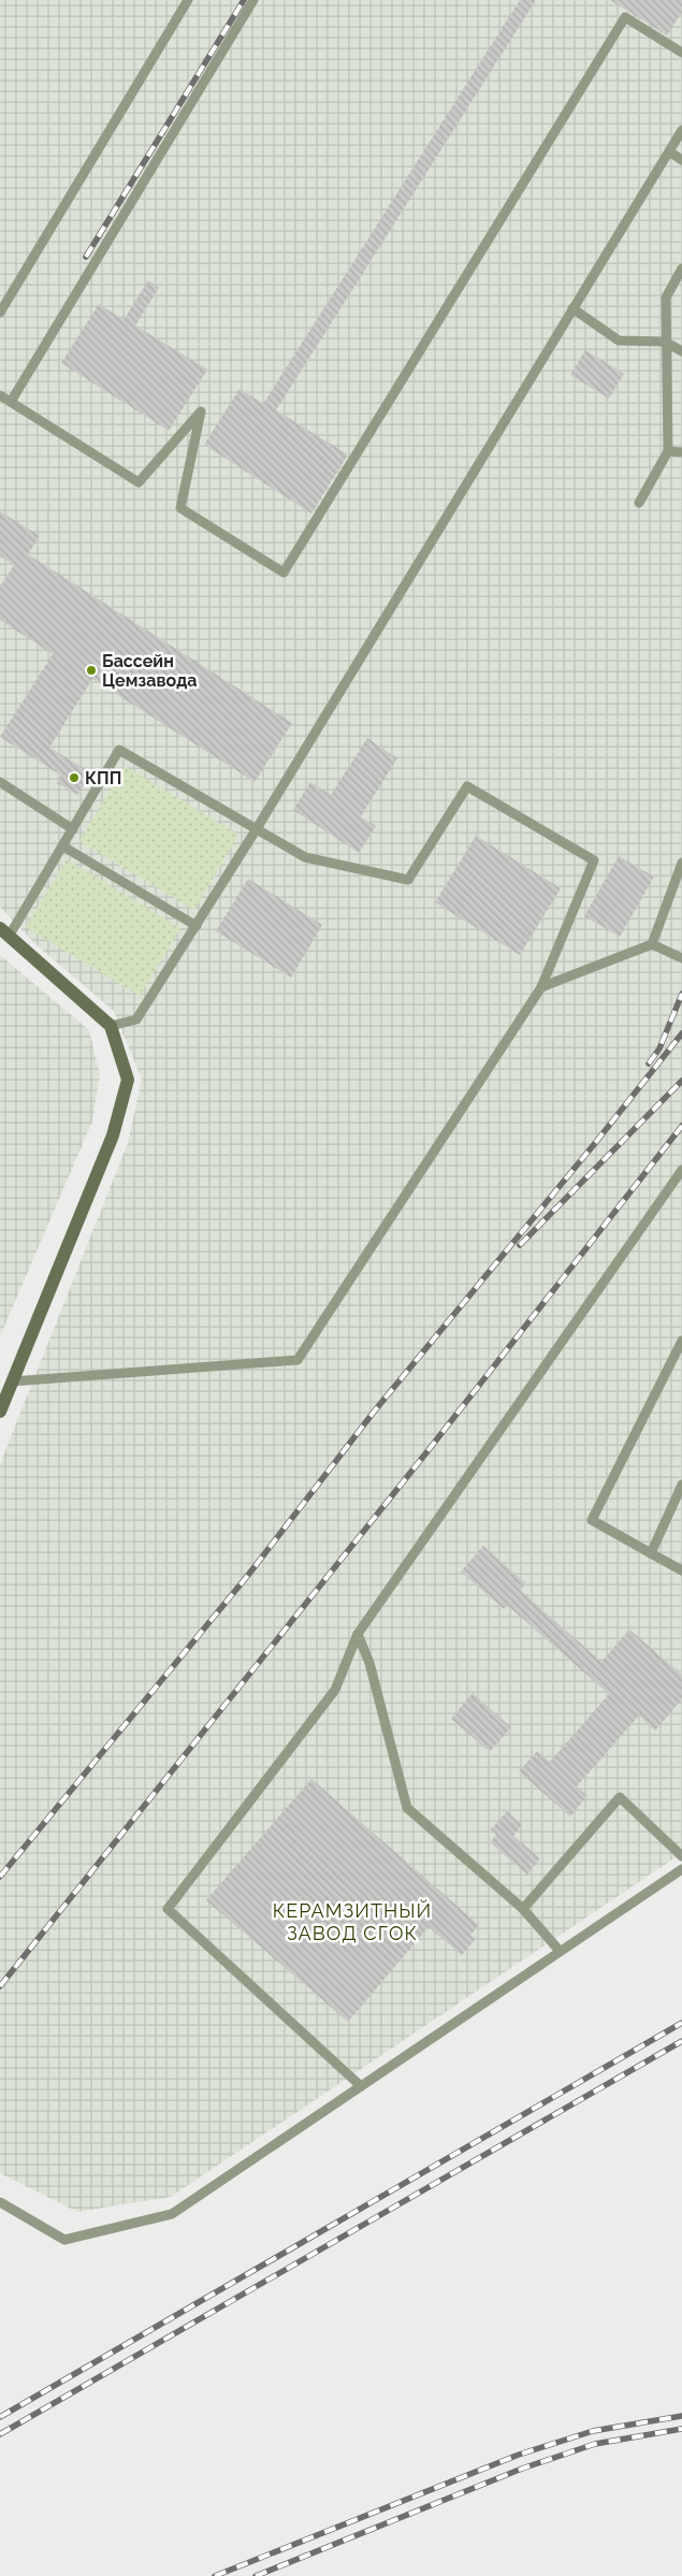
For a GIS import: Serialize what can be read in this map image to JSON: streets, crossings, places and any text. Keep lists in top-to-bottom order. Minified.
{"districts":["КЕРАМЗИТНЫЙ ЗАВОД СГОК"],"places":["Бассейн Цемзавода","КПП"]}
